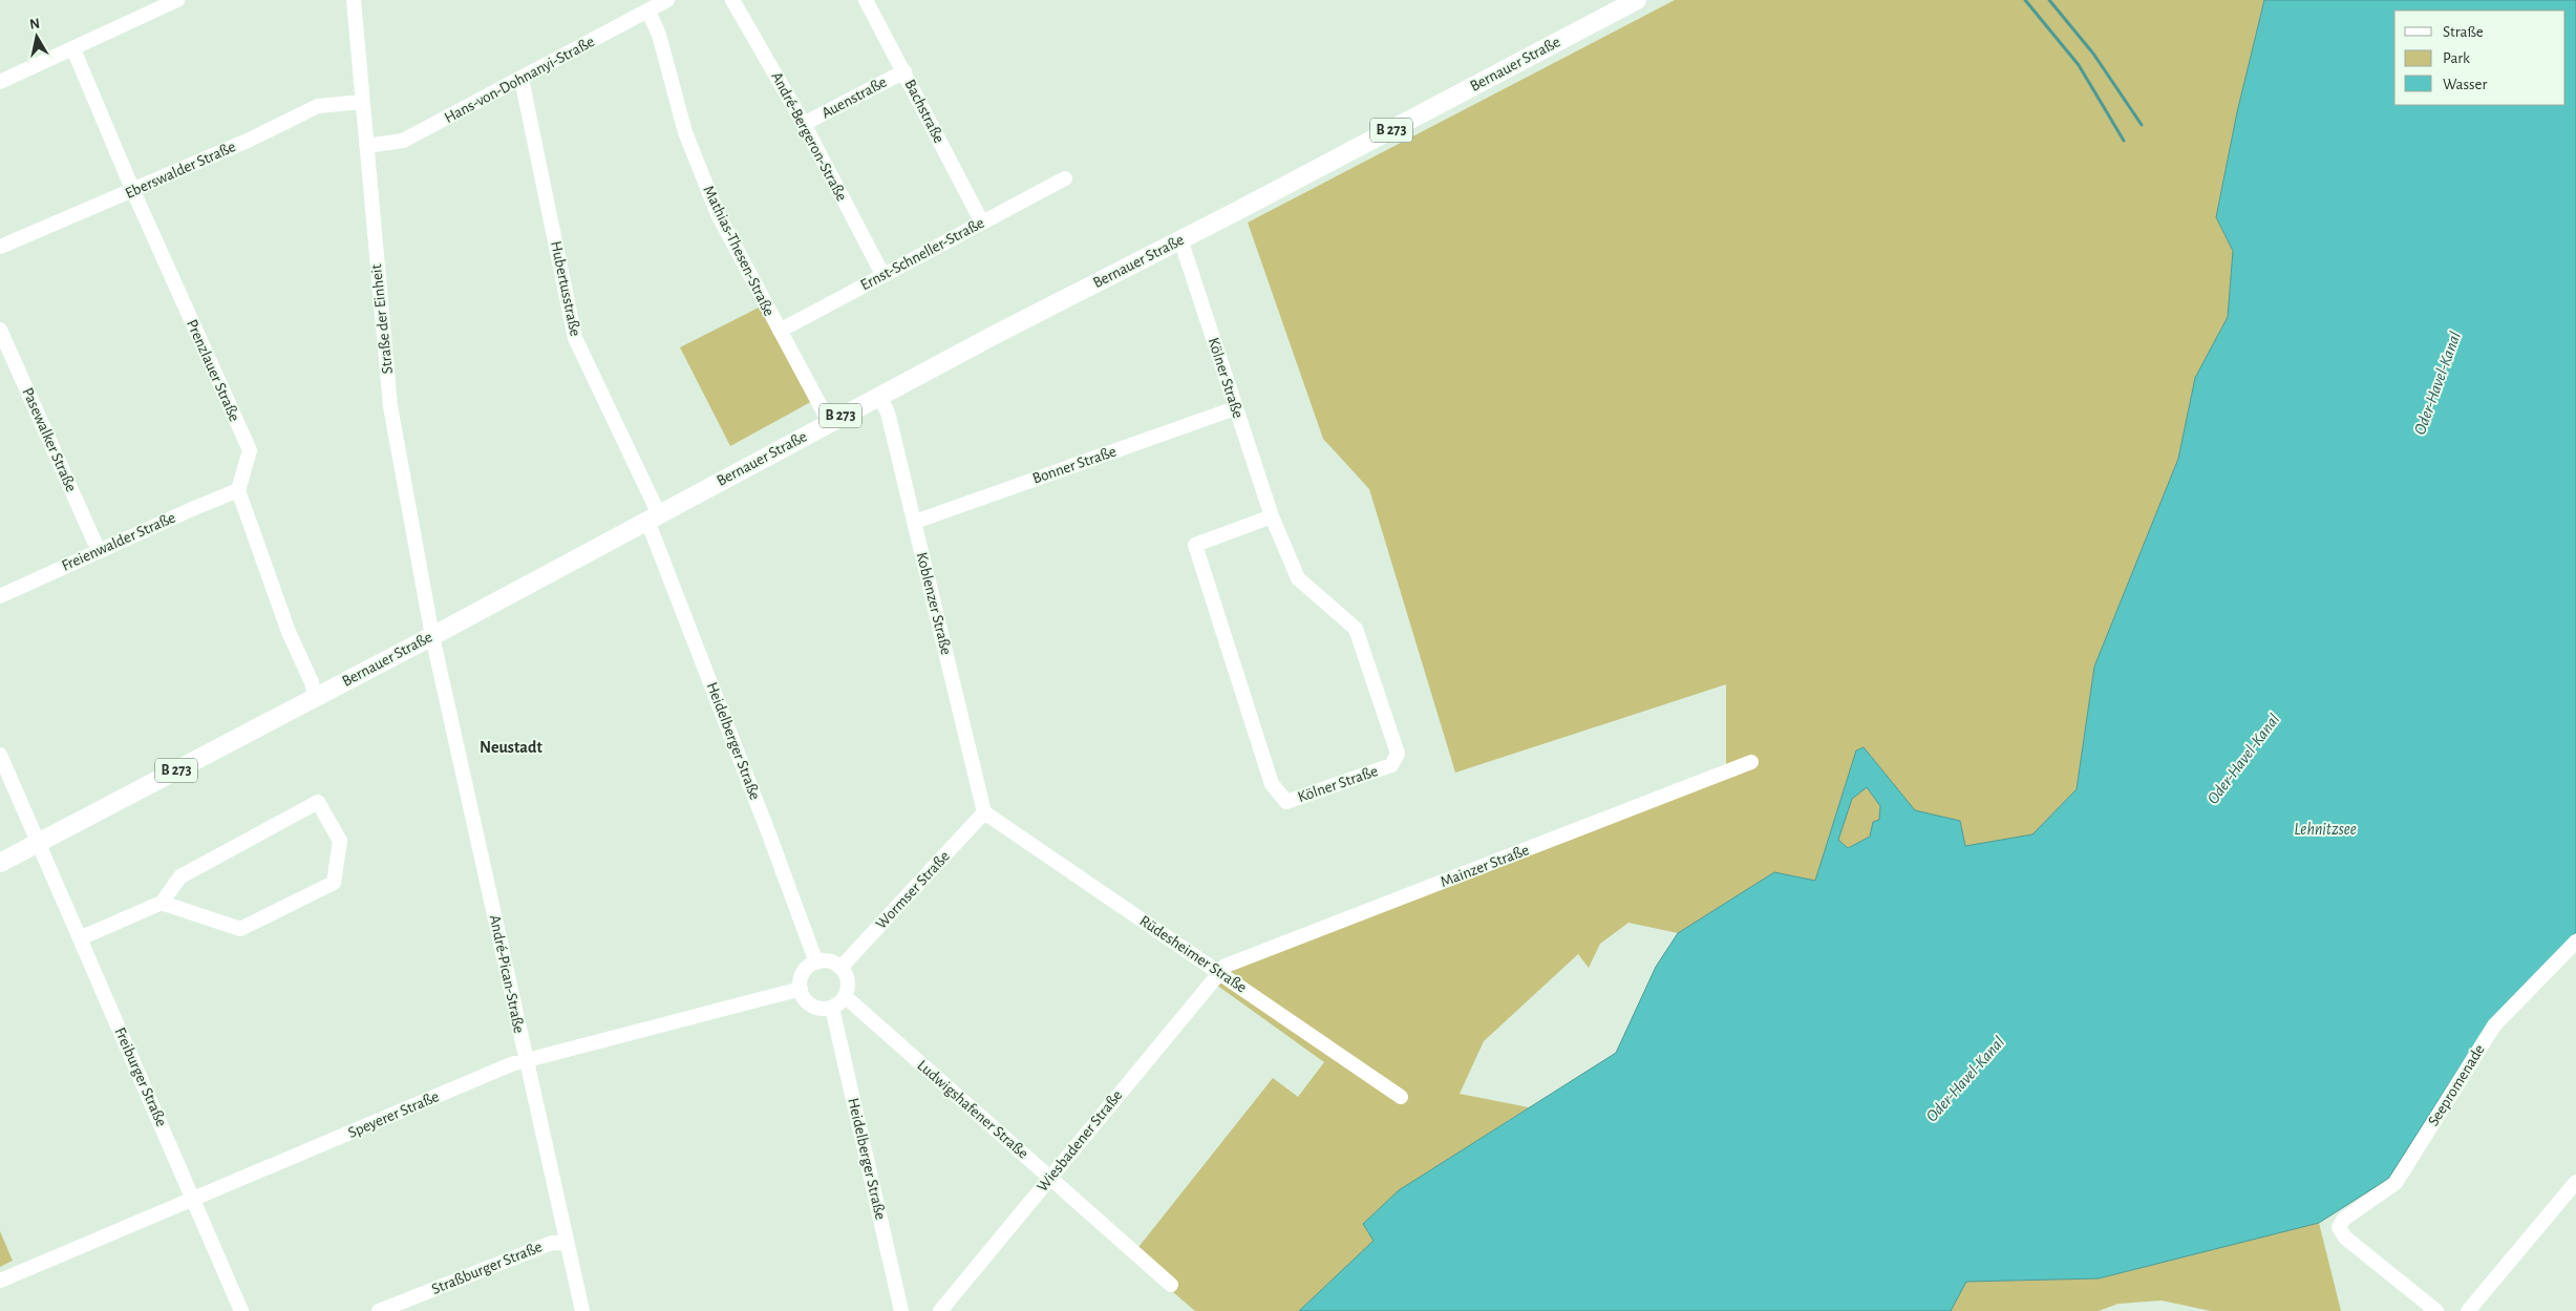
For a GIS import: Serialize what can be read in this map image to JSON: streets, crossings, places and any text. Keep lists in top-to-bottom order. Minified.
{"streets":{"main road":["Bernauer Straße","B 273"],"street":["Hans-von-Dohnanyi-Straße","Auenstraße","Bachstraße","André-Bergeron-Straße","Eberswalder Straße","Mathias-Thesen-Straße","Ernst-Schneller-Straße","Hubertusstraße","Straße der Einheit","Prenzlauer Straße","Kölner Straße","Pasewalker Straße","Bonner Straße","Freienwalder Straße","Koblenzer Straße","Heidelberger Straße","Mainzer Straße","Wormser Straße","Rüdesheimer Straße","André-Pican-Straße","Freiburger Straße","Seepromenade","Ludwigshafener Straße","Speyerer Straße","Wiesbadener Straße","Straßburger Straße"]},"crossings":[["Bernauer Straße","Mathias-Thesen-Straße"],["Bernauer Straße","Hubertusstraße"],["Bernauer Straße","Straße der Einheit"],["Bernauer Straße","Kölner Straße"],["Bernauer Straße","Koblenzer Straße"],["Bernauer Straße","Heidelberger Straße"],["Bernauer Straße","André-Pican-Straße"],["Bernauer Straße","Freiburger Straße"],["Hans-von-Dohnanyi-Straße","Mathias-Thesen-Straße"],["Hans-von-Dohnanyi-Straße","Hubertusstraße"],["Hans-von-Dohnanyi-Straße","Straße der Einheit"],["Auenstraße","Bachstraße"],["Auenstraße","André-Bergeron-Straße"],["Bachstraße","Ernst-Schneller-Straße"],["André-Bergeron-Straße","Ernst-Schneller-Straße"],["Eberswalder Straße","Straße der Einheit"],["Eberswalder Straße","Prenzlauer Straße"],["Mathias-Thesen-Straße","Ernst-Schneller-Straße"],["Hubertusstraße","Heidelberger Straße"],["Straße der Einheit","André-Pican-Straße"],["Prenzlauer Straße","Freienwalder Straße"],["Kölner Straße","Bonner Straße"],["Pasewalker Straße","Freienwalder Straße"],["Bonner Straße","Koblenzer Straße"],["Koblenzer Straße","Wormser Straße"],["Koblenzer Straße","Rüdesheimer Straße"],["Heidelberger Straße","Wormser Straße"],["Heidelberger Straße","Ludwigshafener Straße"],["Heidelberger Straße","Speyerer Straße"],["Mainzer Straße","Rüdesheimer Straße"],["Mainzer Straße","Wiesbadener Straße"],["Wormser Straße","Rüdesheimer Straße"],["Wormser Straße","Ludwigshafener Straße"],["Wormser Straße","Speyerer Straße"],["Rüdesheimer Straße","Wiesbadener Straße"],["André-Pican-Straße","Speyerer Straße"],["André-Pican-Straße","Straßburger Straße"],["Freiburger Straße","Speyerer Straße"],["Ludwigshafener Straße","Speyerer Straße"],["Ludwigshafener Straße","Wiesbadener Straße"]],"districts":["Neustadt"],"water":["Oder-Havel-Kanal","Lehnitzsee"],"legend":["Straße","Park","Wasser"],"north":"top"}
